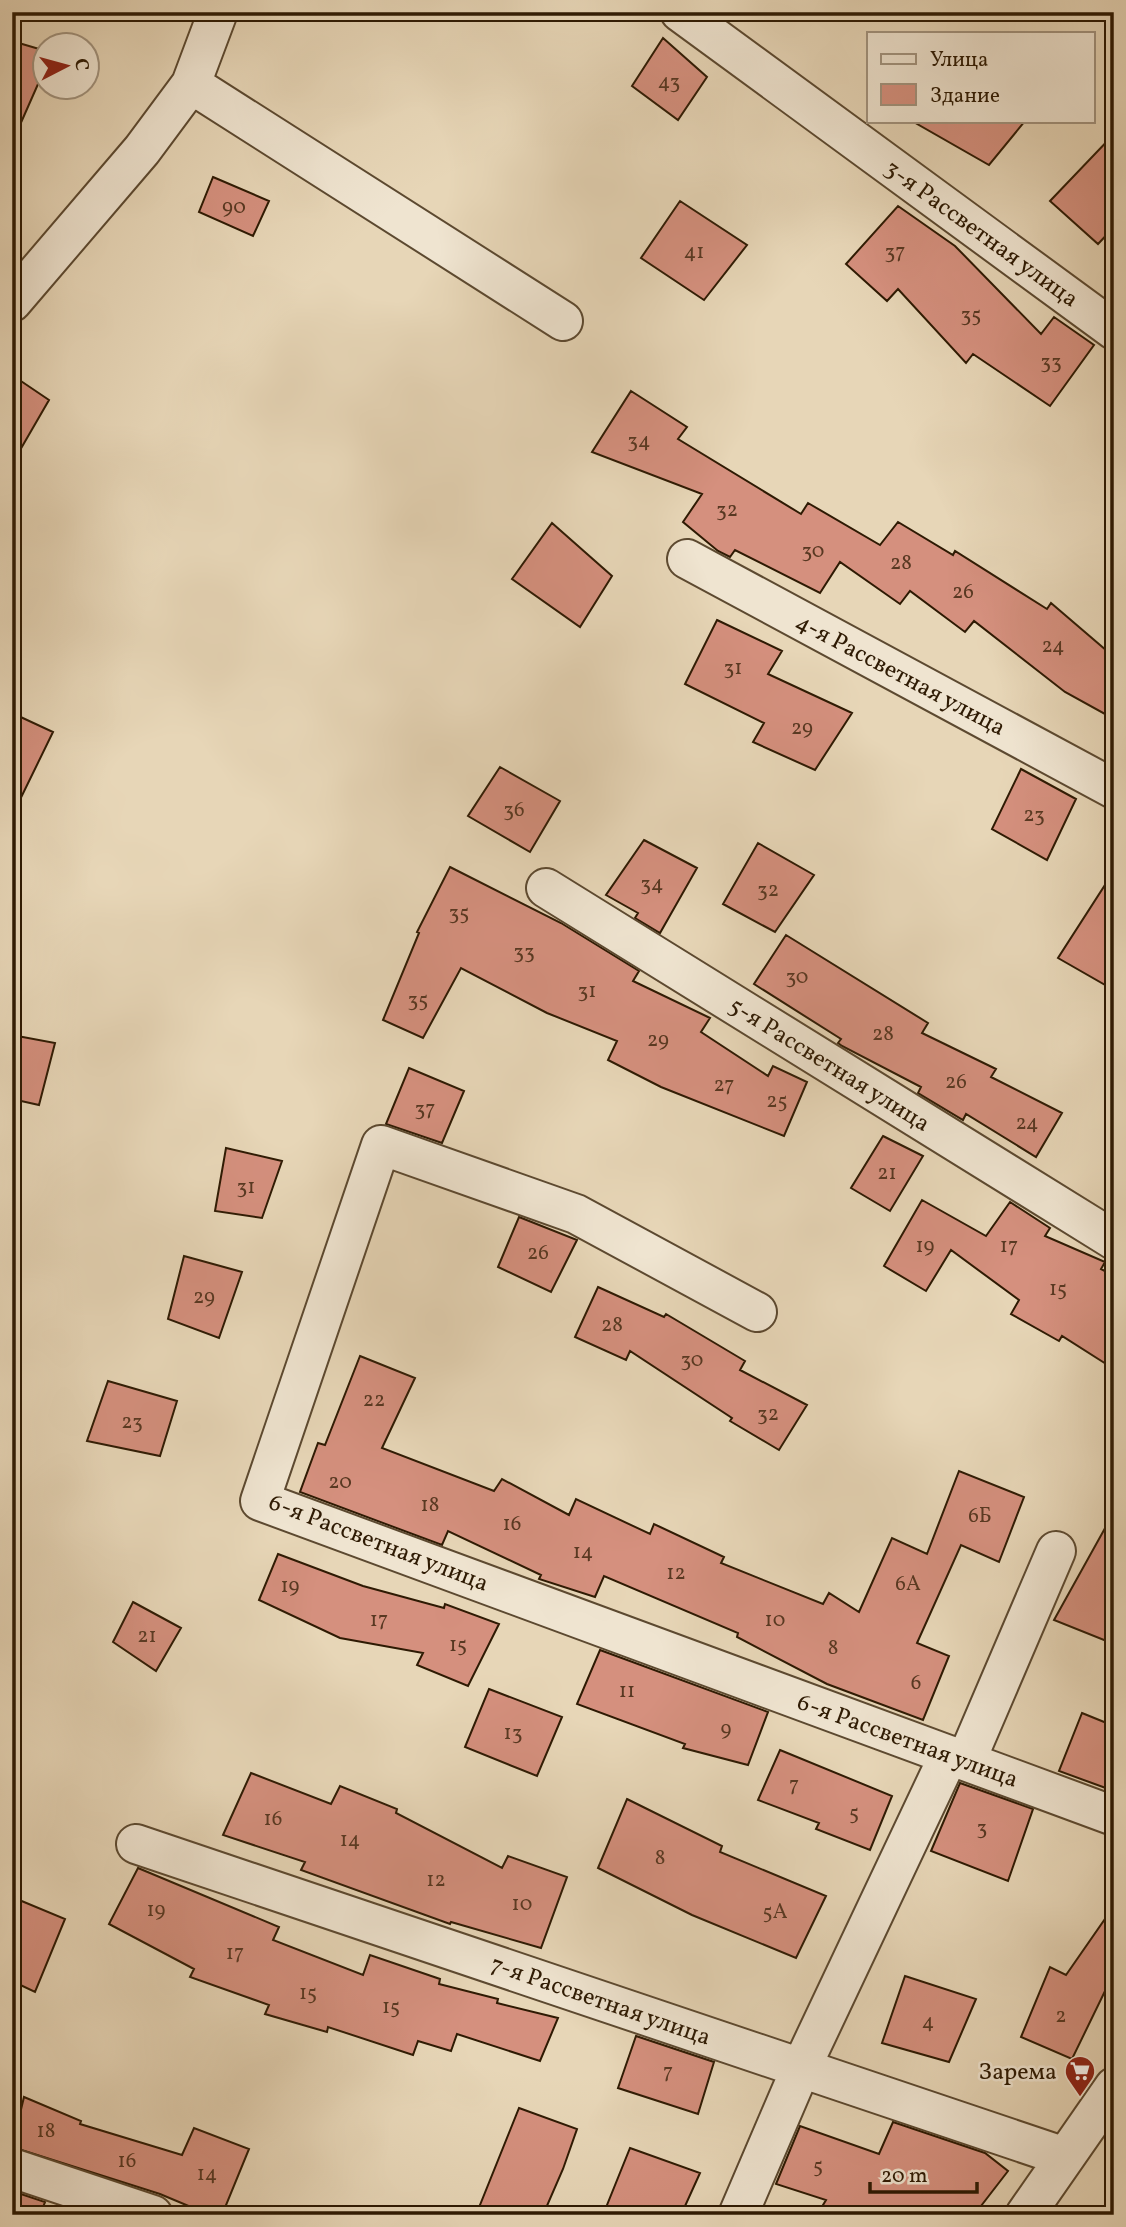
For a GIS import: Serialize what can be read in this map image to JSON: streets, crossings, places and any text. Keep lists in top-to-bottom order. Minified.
{"streets":{"street":["3-я Рассветная улица","4-я Рассветная улица","5-я Рассветная улица","6-я Рассветная улица","7-я Рассветная улица"]},"places":{"supermarket":["Зарема"]},"house_numbers":["43","90","41","37","35","33","34","32","30","28","26","24","31","29","36","23","34","32","35","33","30","31","35","28","29","26","27","25","37","24","21","31","19","17","26","15","29","28","30","22","32","23","20","18","6Б","16","14","12","6А","19","17","10","21","15","8","6","11","9","13","7","5","16","3","14","8","12","10","19","5А","17","15","15","2","4","7","18","16","5","14"],"legend":["Улица","Здание"],"scale_bar":"20 m","north":"right"}
